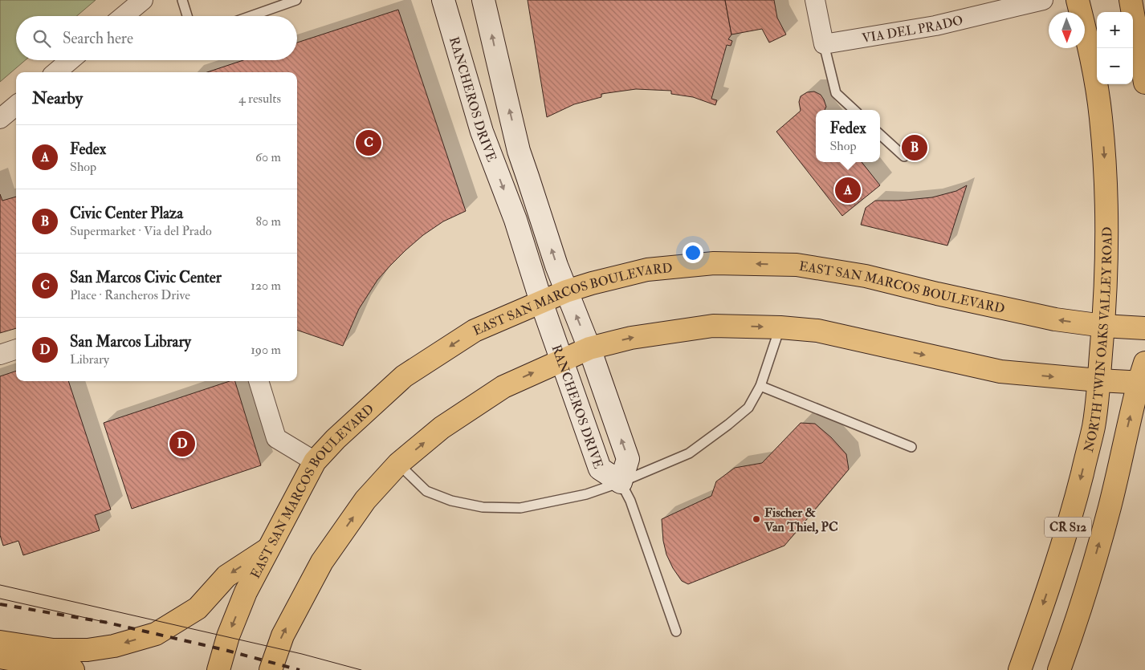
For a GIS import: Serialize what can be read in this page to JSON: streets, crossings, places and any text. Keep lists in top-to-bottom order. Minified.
{"streets":{"main road":["RANCHEROS DRIVE","EAST SAN MARCOS BOULEVARD","NORTH TWIN OAKS VALLEY ROAD","CR S12"],"street":["VIA DEL PRADO"]},"crossings":[["RANCHEROS DRIVE","EAST SAN MARCOS BOULEVARD"],["EAST SAN MARCOS BOULEVARD","NORTH TWIN OAKS VALLEY ROAD"]],"places":["Fischer & Van Thiel, PC"],"north":"bottom","page":{"map_buttons":["+","−"],"search":"Search here","heading":["Nearby","4 results"],"popup":["Fedex","Shop"],"list":[{"mark":"A","name":"Fedex","note":"Shop","value":"60 m"},{"mark":"B","name":"Civic Center Plaza","note":"Supermarket · Via del Prado","value":"80 m"},{"mark":"C","name":"San Marcos Civic Center","note":"Place · Rancheros Drive","value":"120 m"},{"mark":"D","name":"San Marcos Library","note":"Library","value":"190 m"}],"pins":["C","B","A","D"]}}
